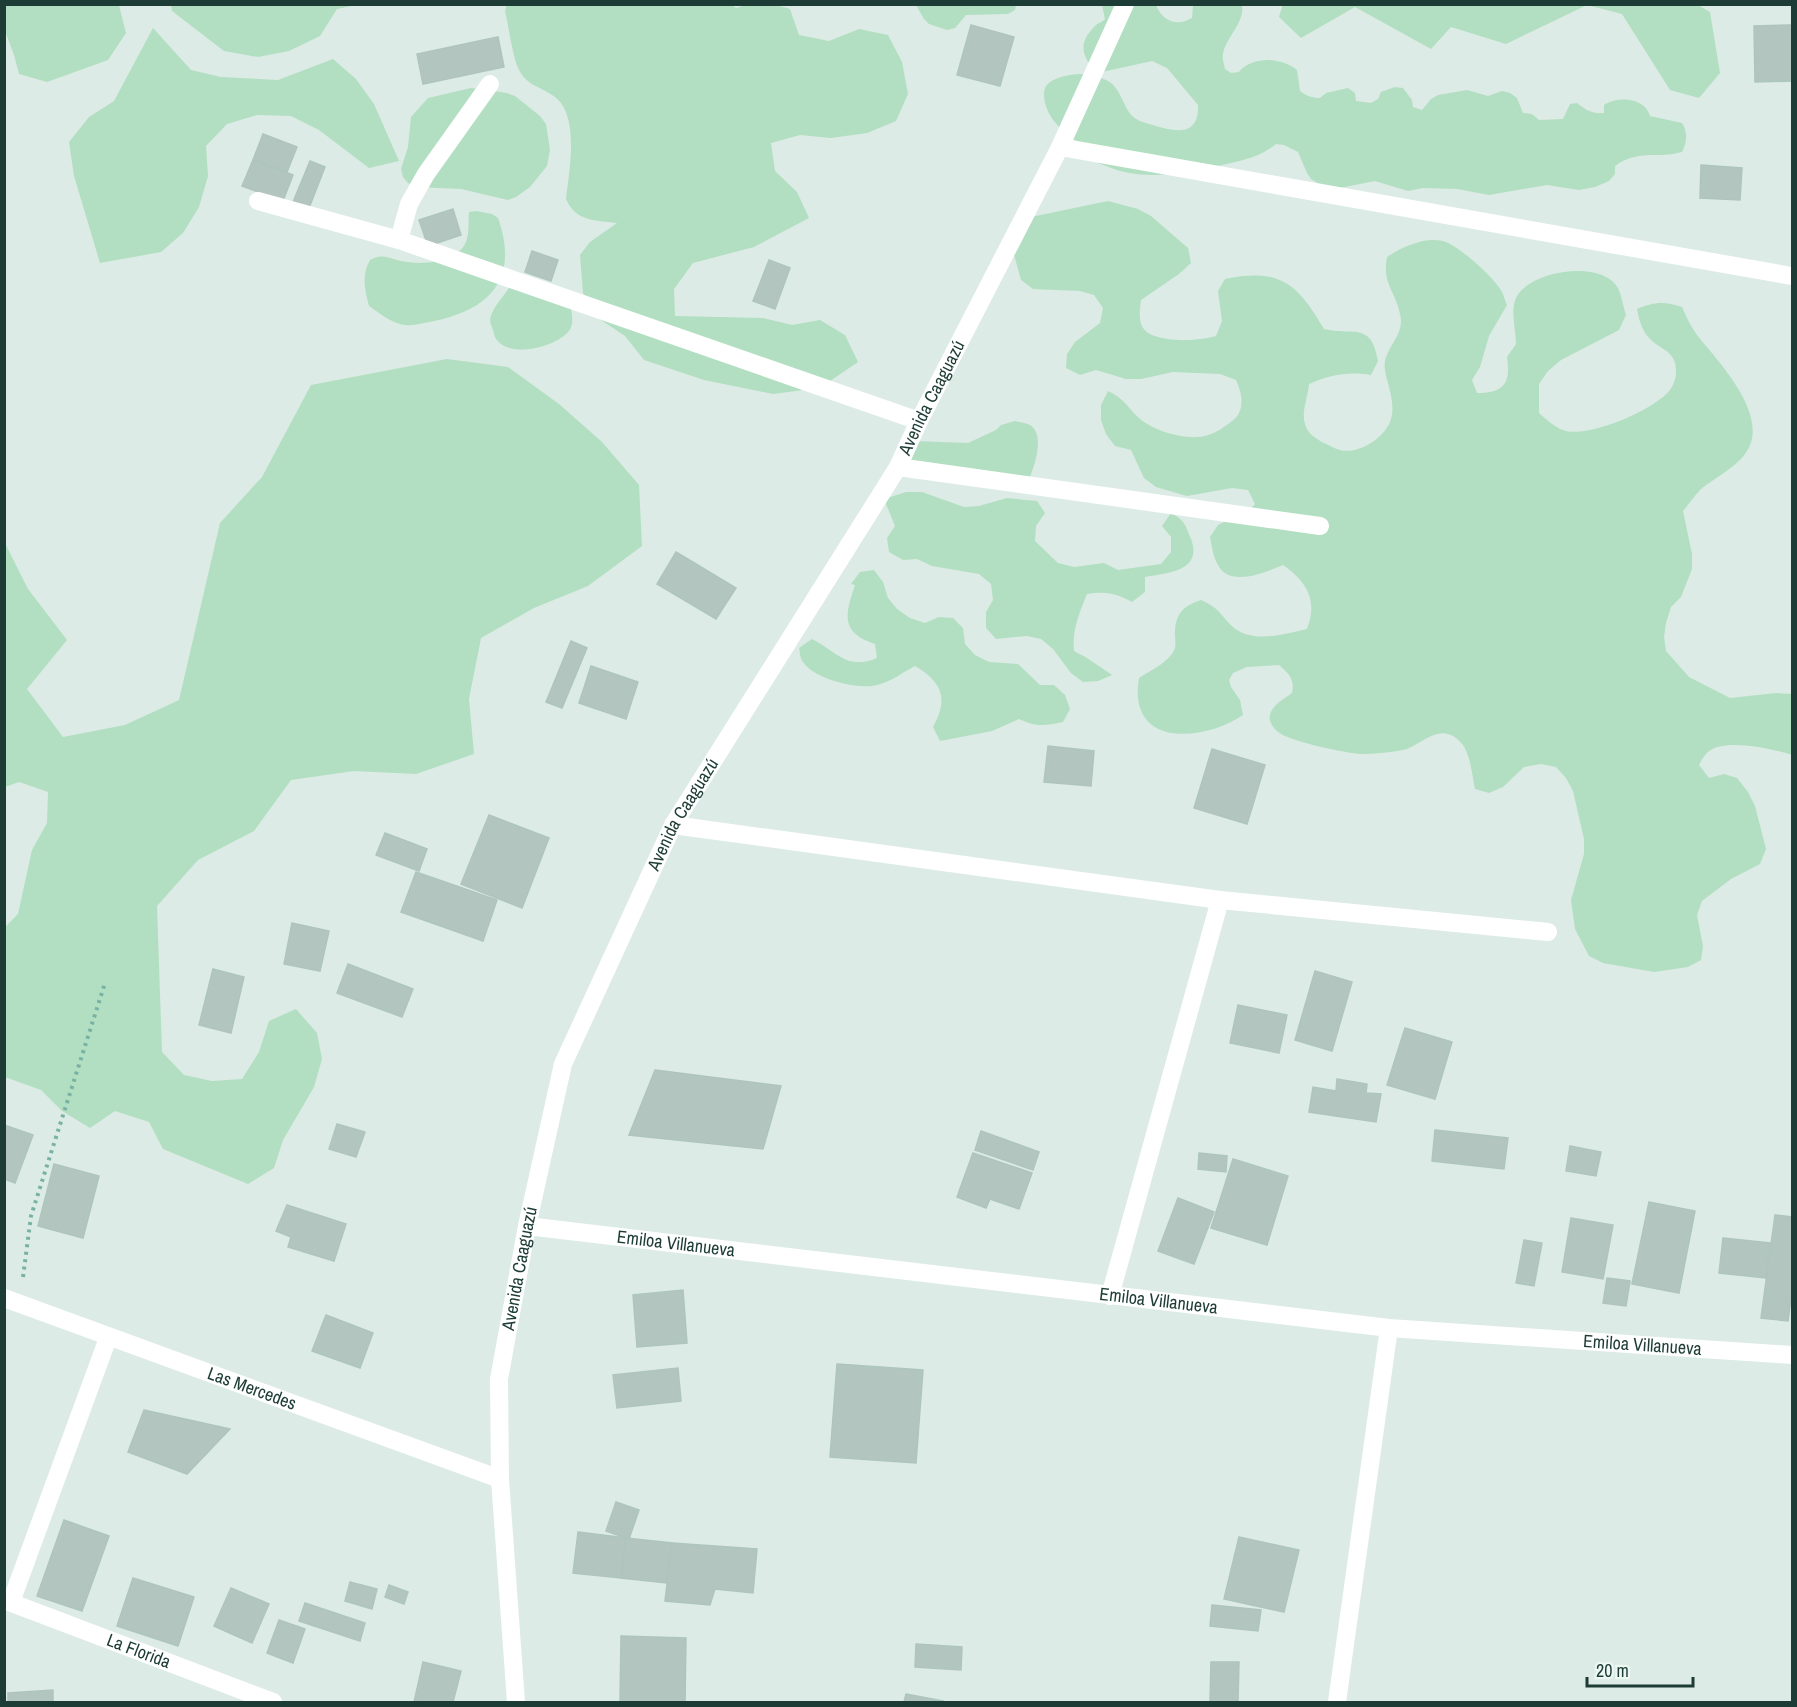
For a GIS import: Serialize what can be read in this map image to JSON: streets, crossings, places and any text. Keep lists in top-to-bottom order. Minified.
{"streets":{"street":["Avenida Caaguazú","Emiloa Villanueva","Las Mercedes","La Florida"]},"crossings":[["Avenida Caaguazú","Emiloa Villanueva"],["Avenida Caaguazú","Las Mercedes"]],"scale_bar":"20 m"}
